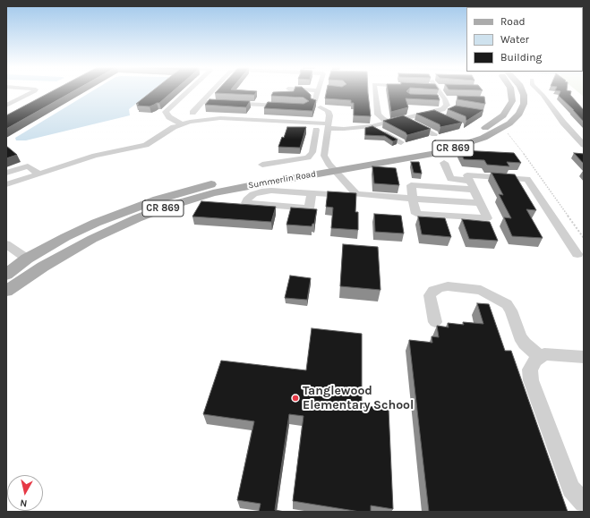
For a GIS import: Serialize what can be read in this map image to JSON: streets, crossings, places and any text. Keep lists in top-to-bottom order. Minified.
{"streets":{"main road":["CR 869","Summerlin Road"]},"places":["Tanglewood Elementary School"],"legend":["Road","Water","Building"],"north":"bottom"}
